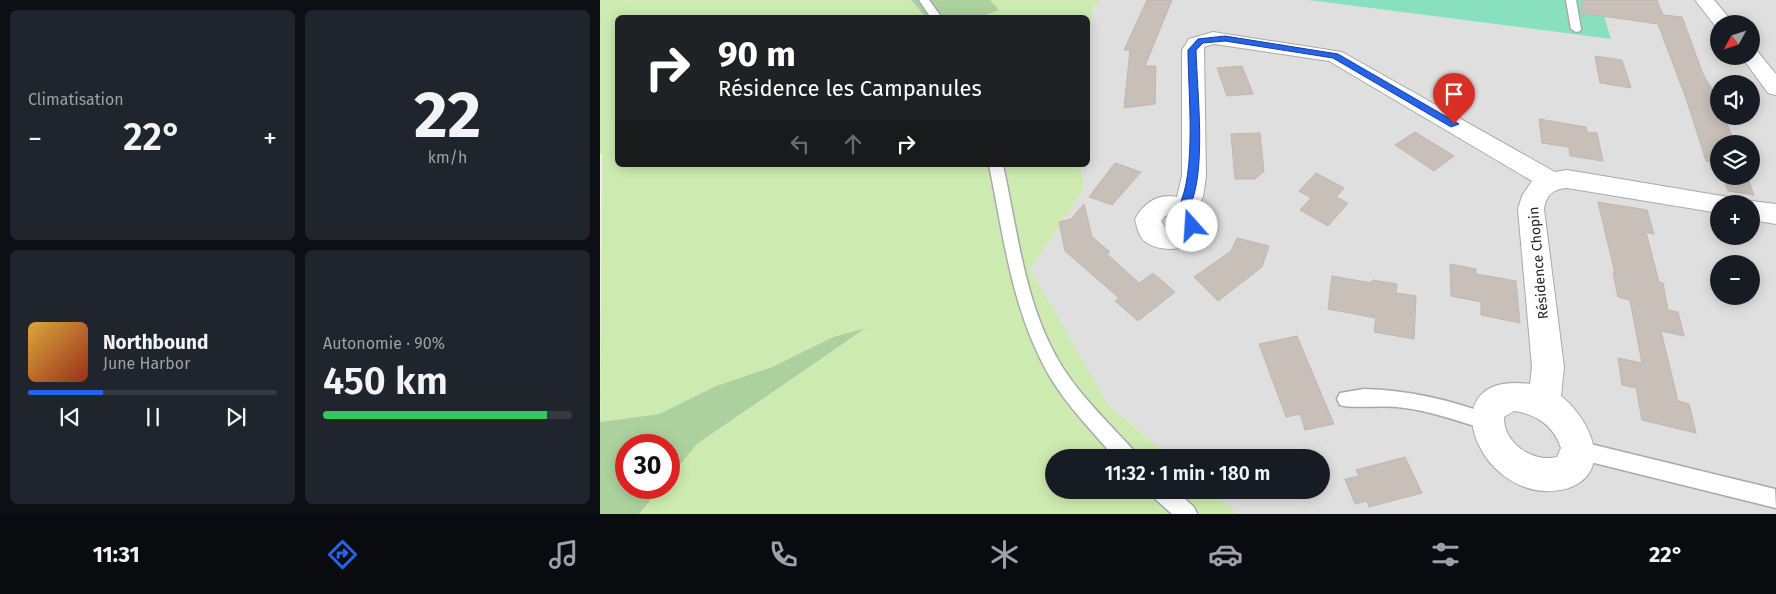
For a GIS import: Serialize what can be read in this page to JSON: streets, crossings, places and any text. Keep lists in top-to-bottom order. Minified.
{"streets":{"street":["Résidence Chopin"]},"north":"bottom left","page":{"tile":["Climatisation",["22","km/h"],["Autonomie · 90%","450 km"]],"map_buttons":["+","−"],"turn":["90 m","Résidence les Campanules"],"heat":["−","22°","+"],"song":["Northbound","June Harbor"],"limit":"30","trip":"11:32 · 1 min · 180 m","tabs":["11:31","22°"]}}
